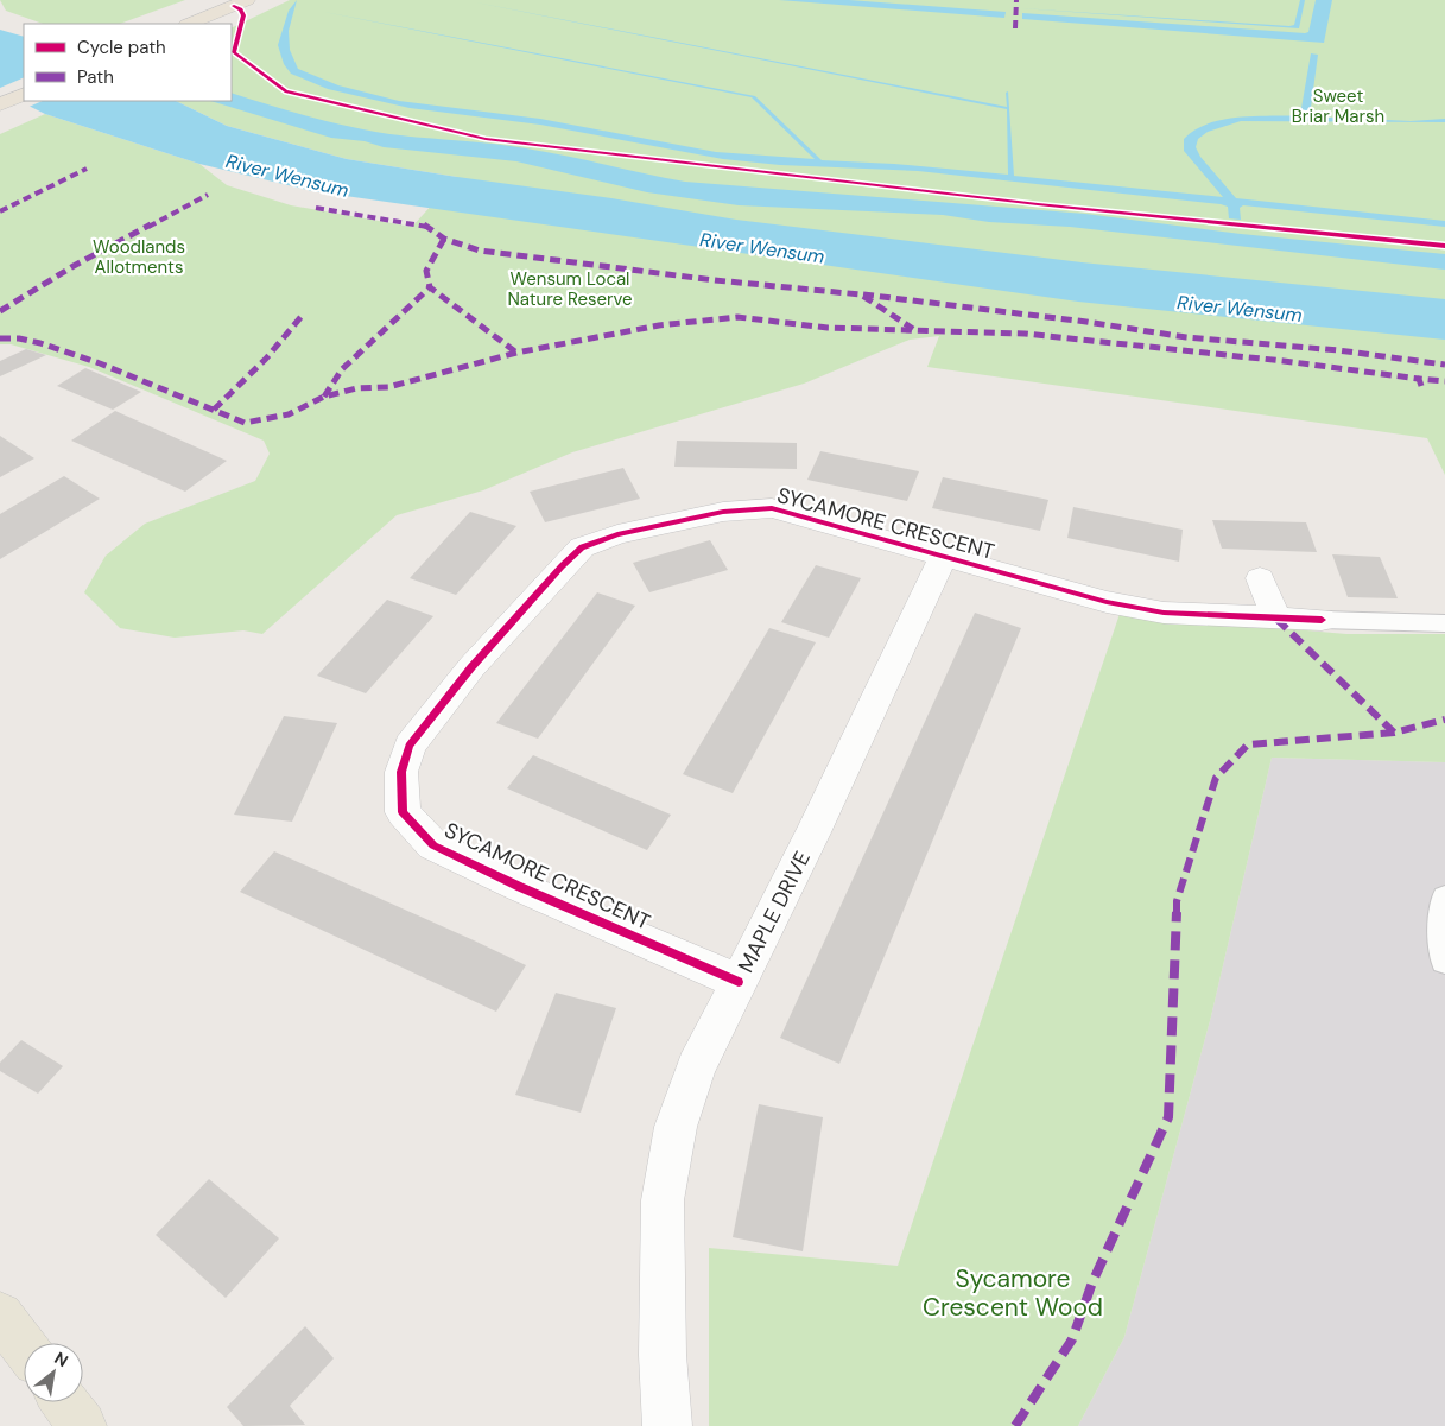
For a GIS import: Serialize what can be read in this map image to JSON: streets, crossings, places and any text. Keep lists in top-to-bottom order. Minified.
{"streets":{"street":["SYCAMORE CRESCENT","MAPLE DRIVE"]},"crossings":[["SYCAMORE CRESCENT","MAPLE DRIVE"]],"water":["River Wensum"],"parks":["Sweet Briar Marsh","Woodlands Allotments","Wensum Local Nature Reserve","Sycamore Crescent Wood"],"legend":["Cycle path","Path"],"north":"top right"}
